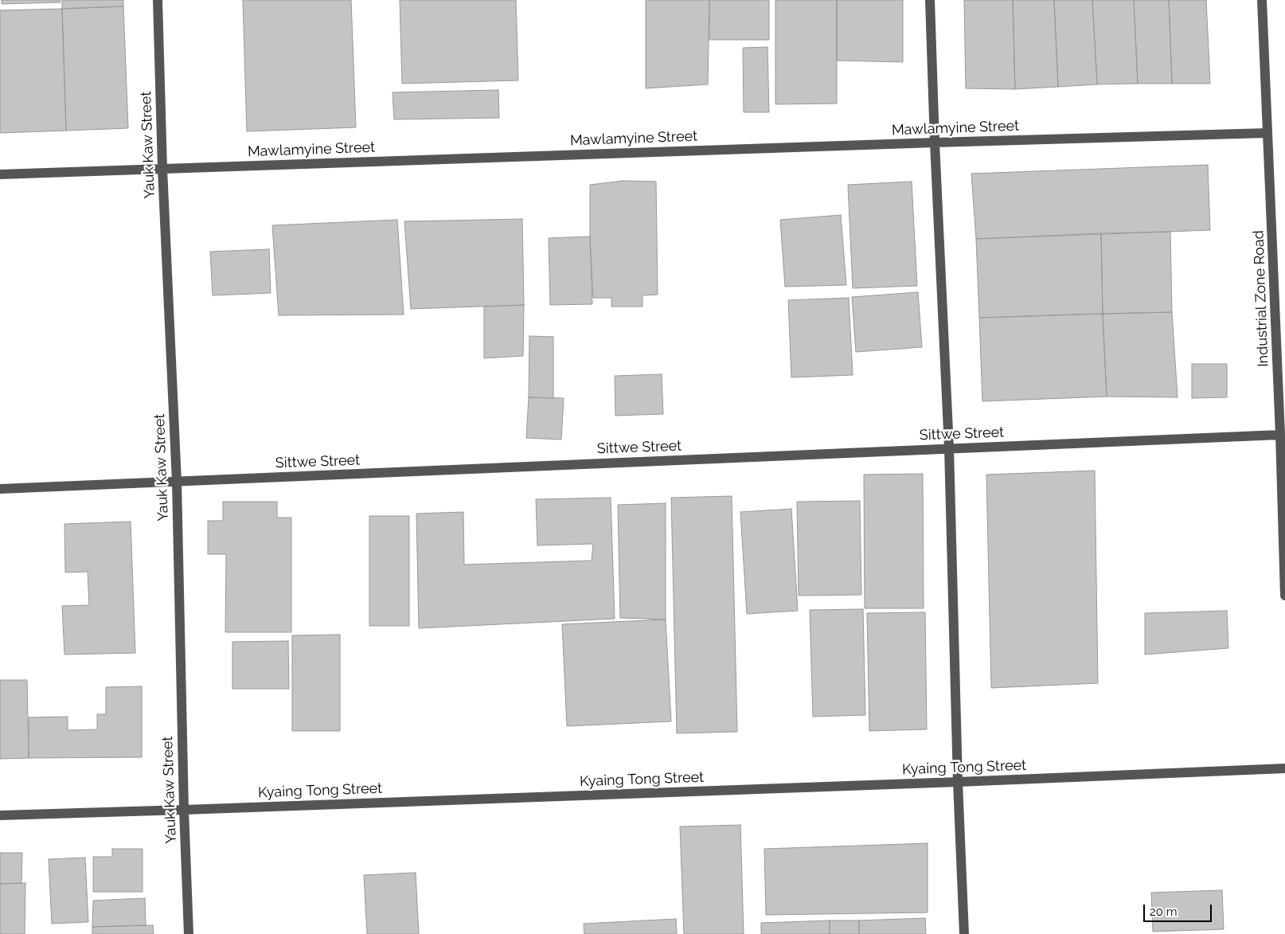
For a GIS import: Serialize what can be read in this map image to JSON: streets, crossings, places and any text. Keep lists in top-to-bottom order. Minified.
{"streets":{"street":["Mawlamyine Street","Yauk Kaw Street","Industrial Zone Road","Sittwe Street","Kyaing Tong Street"]},"crossings":[["Mawlamyine Street","Yauk Kaw Street"],["Mawlamyine Street","Industrial Zone Road"],["Yauk Kaw Street","Sittwe Street"],["Yauk Kaw Street","Kyaing Tong Street"],["Industrial Zone Road","Sittwe Street"]],"scale_bar":"20 m"}
